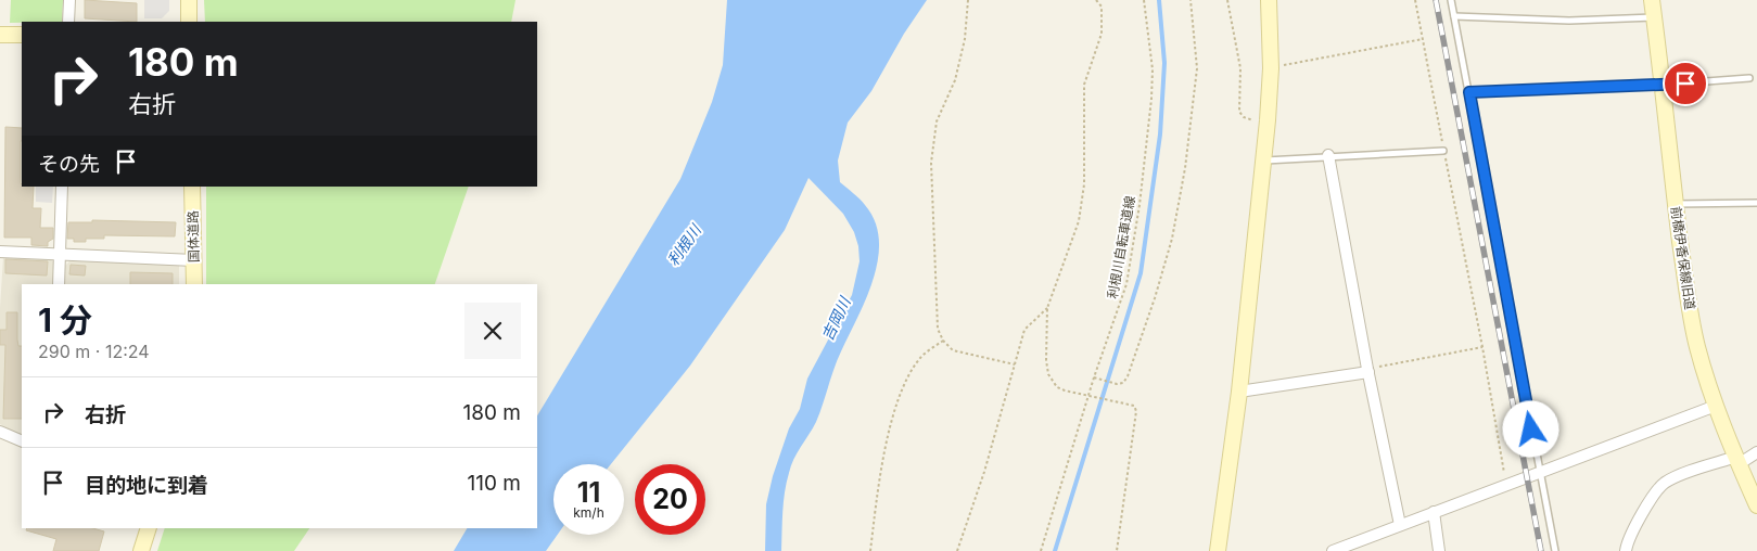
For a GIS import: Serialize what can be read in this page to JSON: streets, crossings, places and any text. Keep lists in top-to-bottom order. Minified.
{"streets":{"street":["国体道路","前橋伊香保線旧道"],"path":["利根川自転車道線"]},"water":["利根川","吉岡川"],"page":{"turn":["180 m","右折"],"then":"その先","heading":["1 分","290 m · 12:24"],"list":[{"name":"右折","value":"180 m"},{"name":"目的地に到着","value":"110 m"}],"speed":"11 km/h","limit":"20"}}
